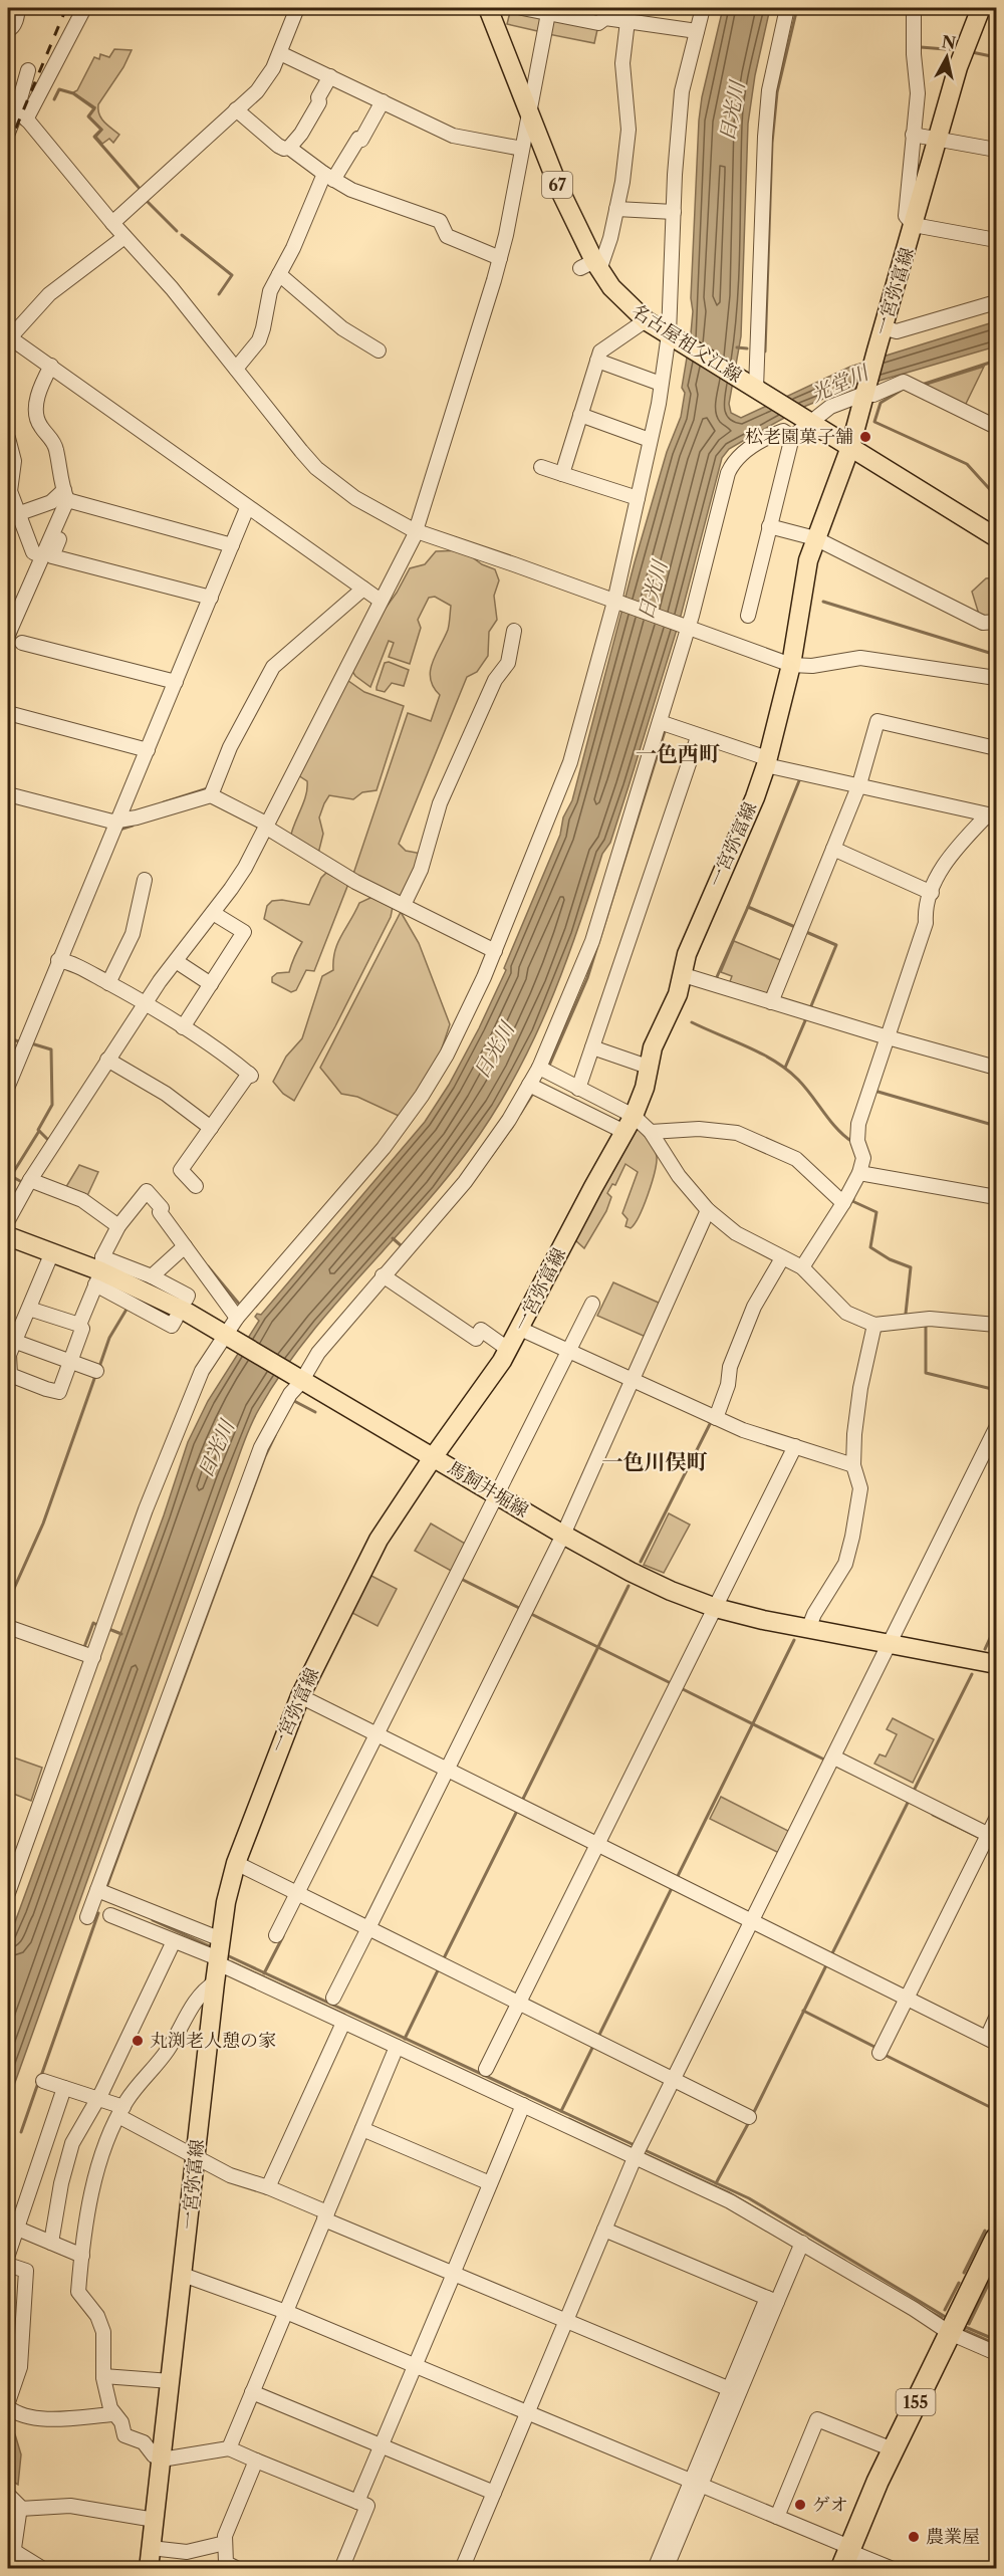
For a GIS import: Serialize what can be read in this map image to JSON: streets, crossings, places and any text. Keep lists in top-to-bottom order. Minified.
{"streets":{"highway":["155"],"main road":["67","一宮弥富線","名古屋祖父江線","馬飼井堀線"]},"crossings":[["一宮弥富線","名古屋祖父江線"],["一宮弥富線","馬飼井堀線"]],"districts":["一色西町","一色川俣町"],"water":["日光川","光堂川"],"places":["松老園菓子舗","丸渕老人憩の家","ゲオ","農業屋"],"north":"top"}
